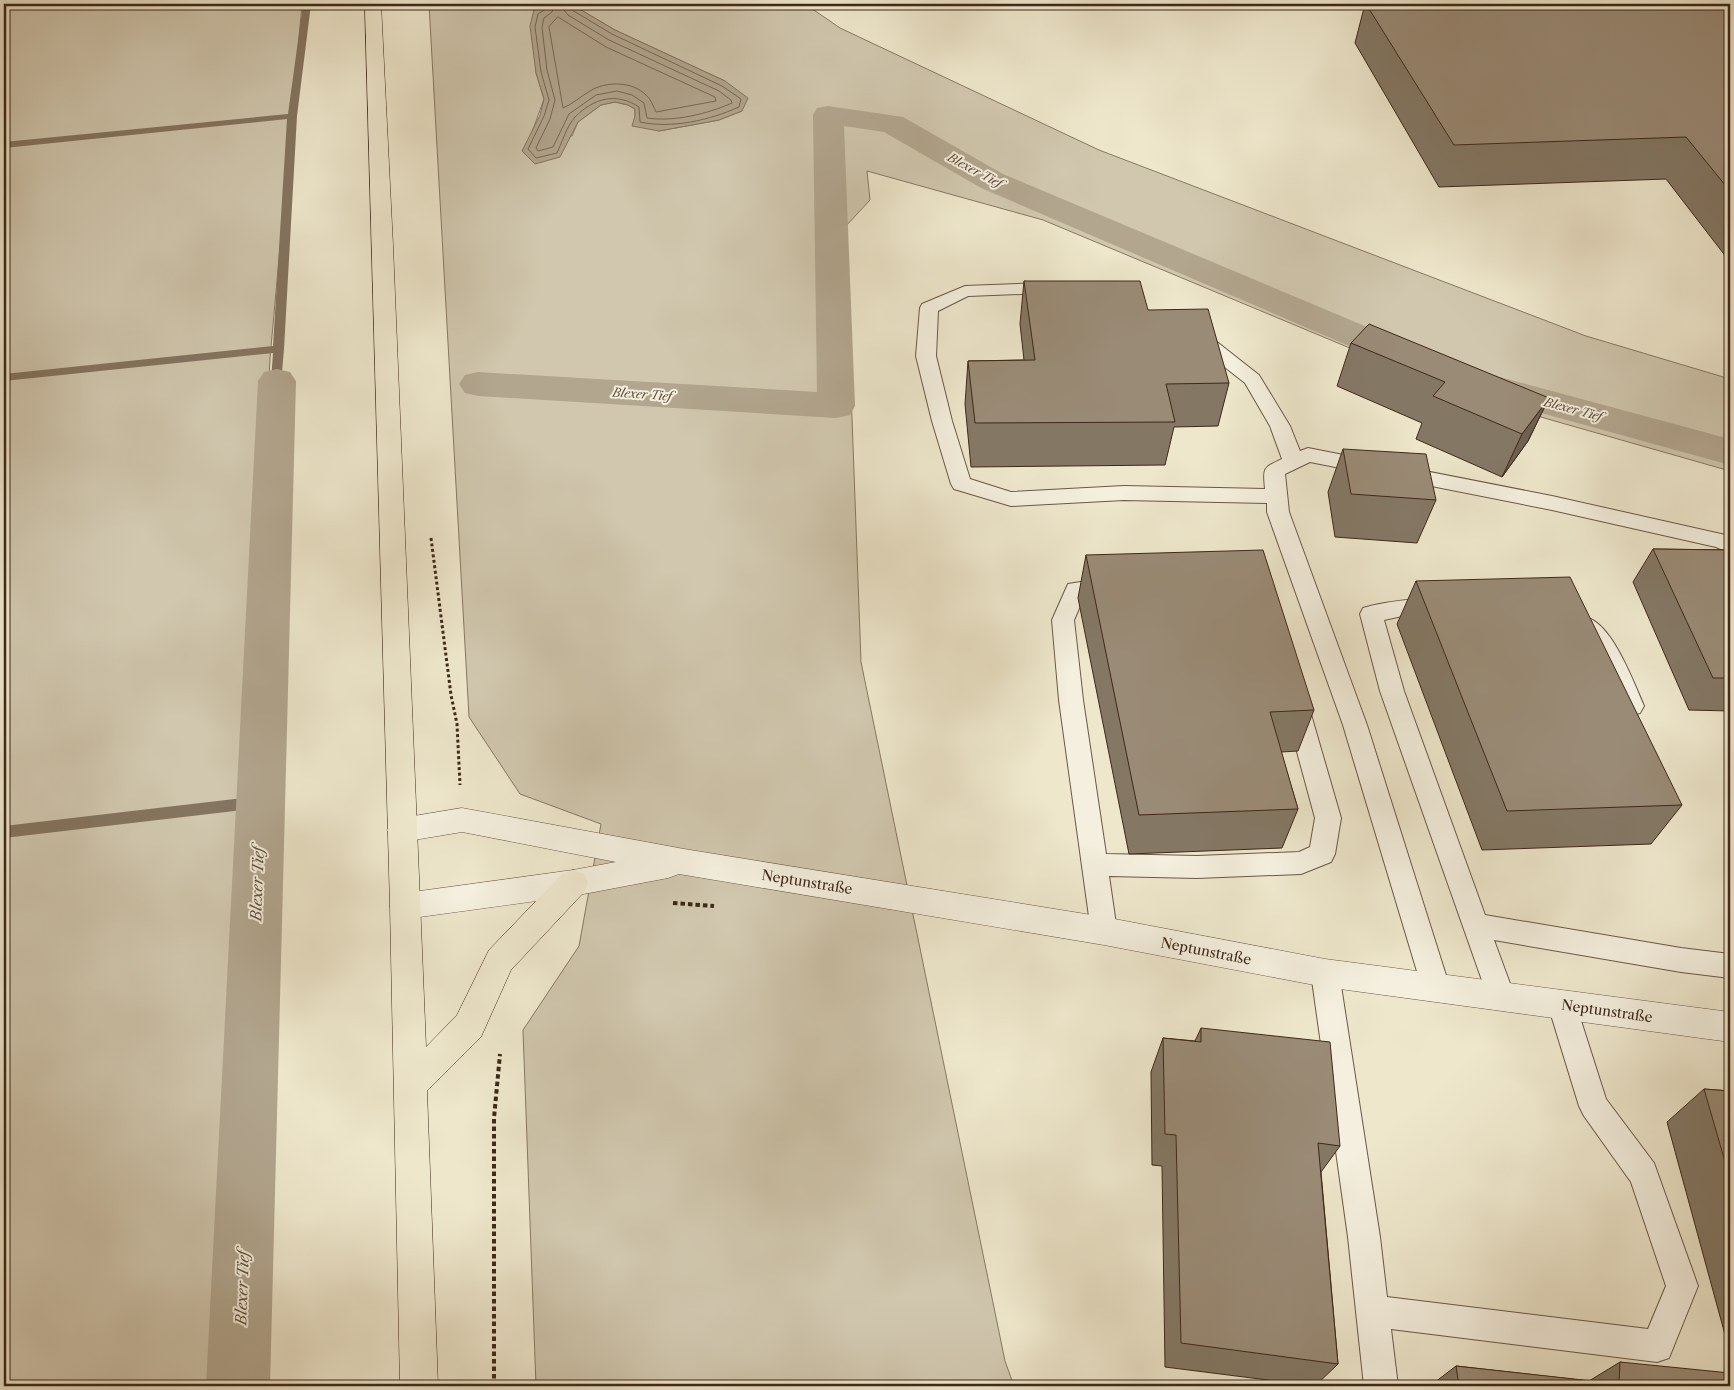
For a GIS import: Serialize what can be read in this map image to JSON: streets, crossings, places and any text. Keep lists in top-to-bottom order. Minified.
{"streets":{"street":["Neptunstraße"]},"water":["Blexer Tief"]}
